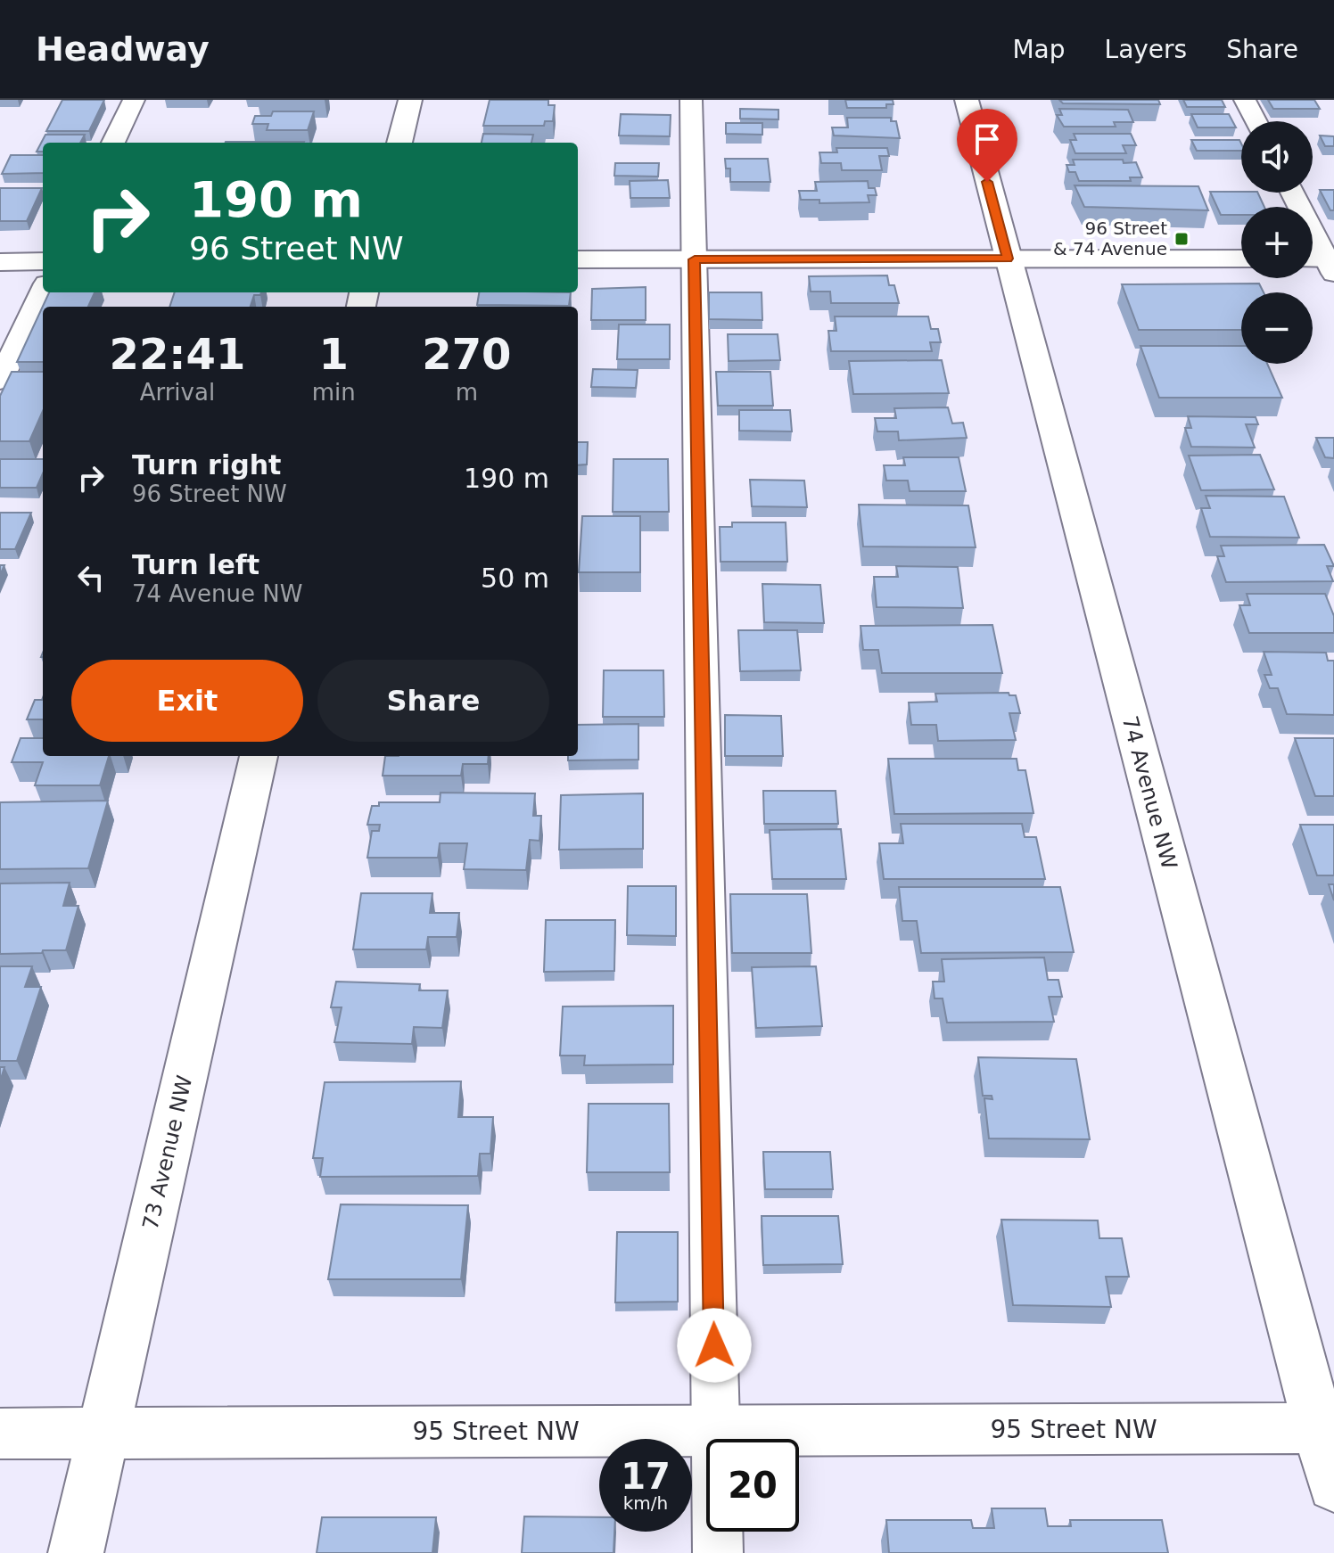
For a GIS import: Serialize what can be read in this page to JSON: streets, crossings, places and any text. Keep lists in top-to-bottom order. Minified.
{"streets":{"street":["74 Avenue NW","73 Avenue NW","95 Street NW"]},"crossings":[["74 Avenue NW","95 Street NW"],["73 Avenue NW","95 Street NW"]],"places":{"transit":["96 Street & 74 Avenue"]},"page":{"header":"Headway","nav":["Map","Layers","Share"],"map_buttons":["+","−"],"turn":["190 m","96 Street NW"],"eta":["22:41","Arrival","1","min","270","m"],"list":[{"name":"Turn right","note":"96 Street NW","value":"190 m"},{"name":"Turn left","note":"74 Avenue NW","value":"50 m"}],"buttons":["Exit","Share"],"speed":"17 km/h","limit":"20"}}
